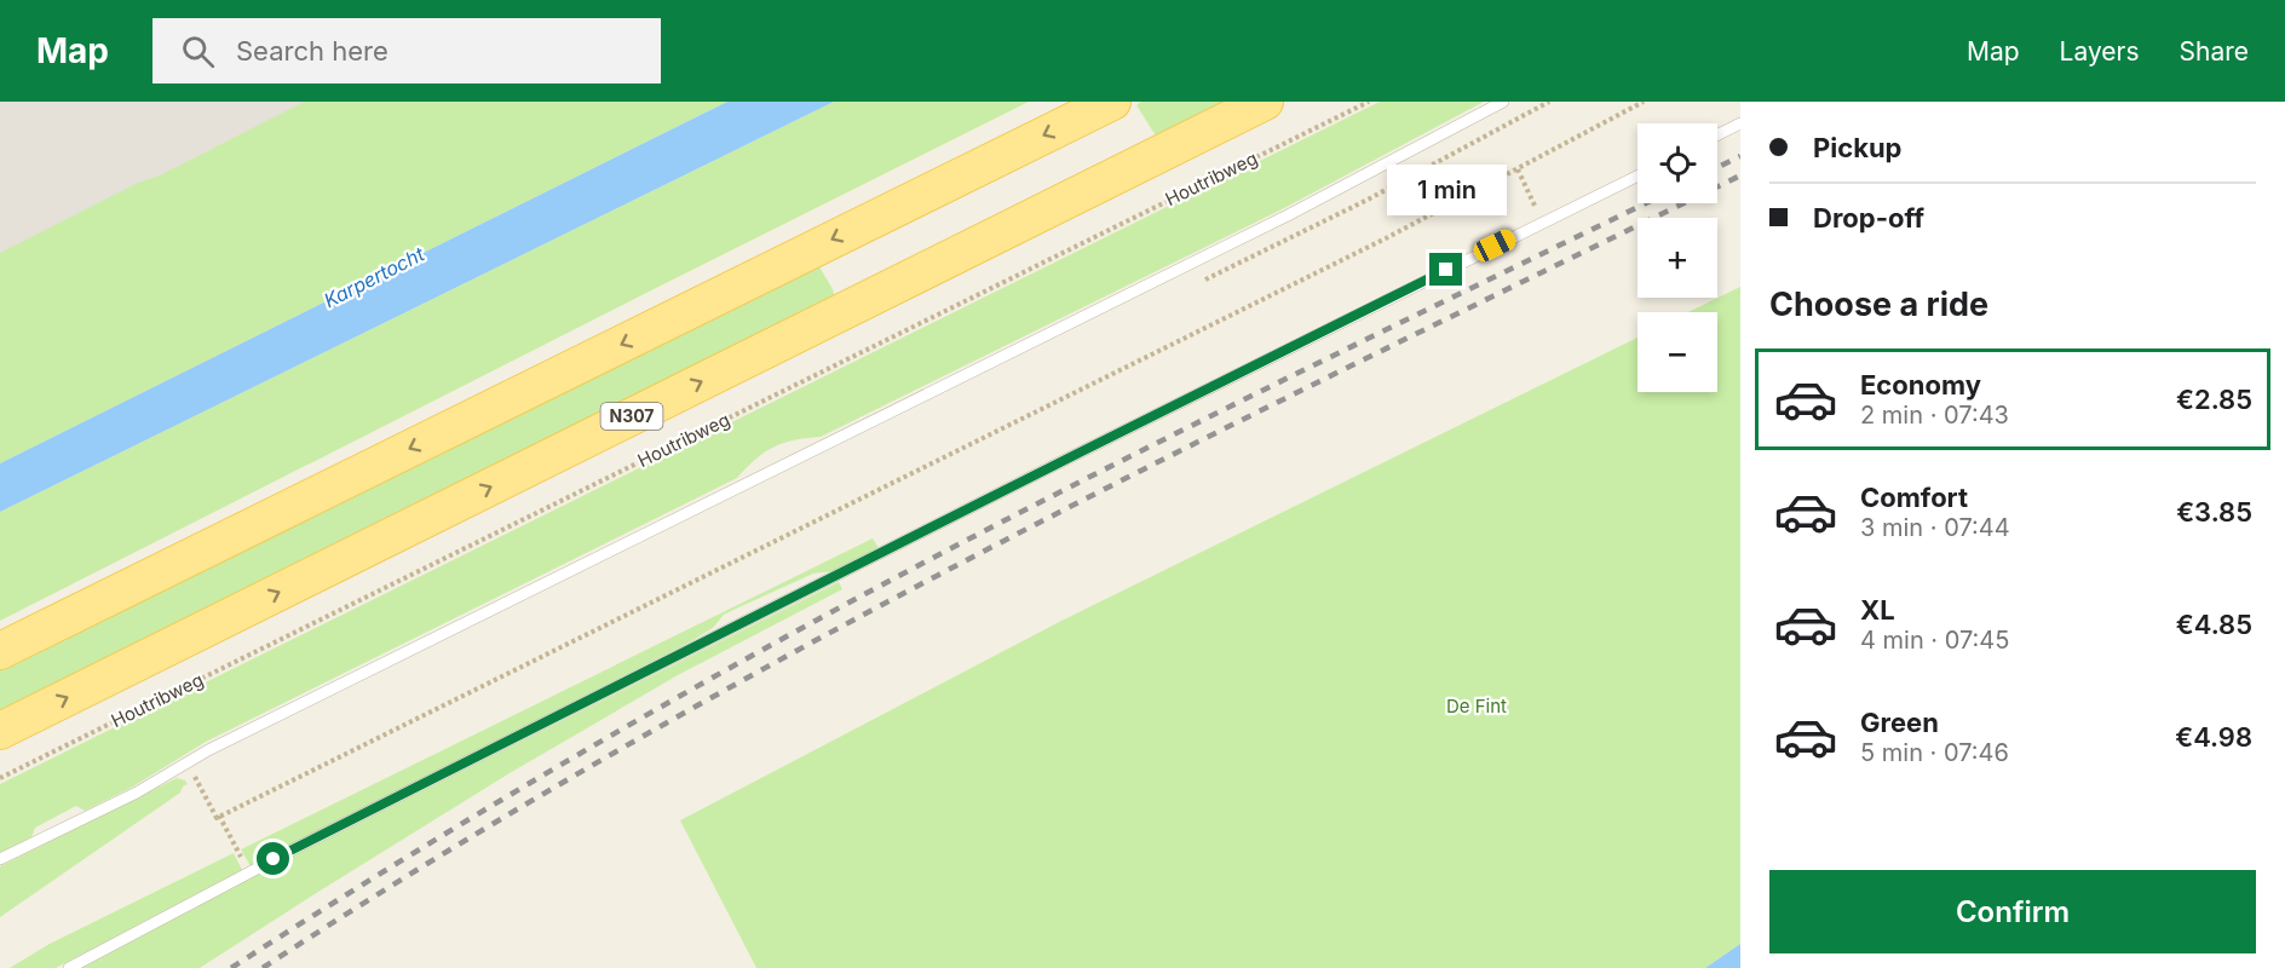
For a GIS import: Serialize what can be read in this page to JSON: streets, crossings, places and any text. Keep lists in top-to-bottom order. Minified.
{"streets":{"main road":["N307"],"path":["Houtribweg"]},"water":["Karpertocht"],"parks":["De Fint"],"page":{"header":"Map","search":"Search here","nav":["Map","Layers","Share"],"banner":["Pickup","Drop-off"],"map_buttons":["+","−"],"bubble":"1 min","heading":"Choose a ride","list":[{"name":"Economy","note":"2 min · 07:43","value":"€2.85"},{"name":"Comfort","note":"3 min · 07:44","value":"€3.85"},{"name":"XL","note":"4 min · 07:45","value":"€4.85"},{"name":"Green","note":"5 min · 07:46","value":"€4.98"}],"buttons":"Confirm"}}
